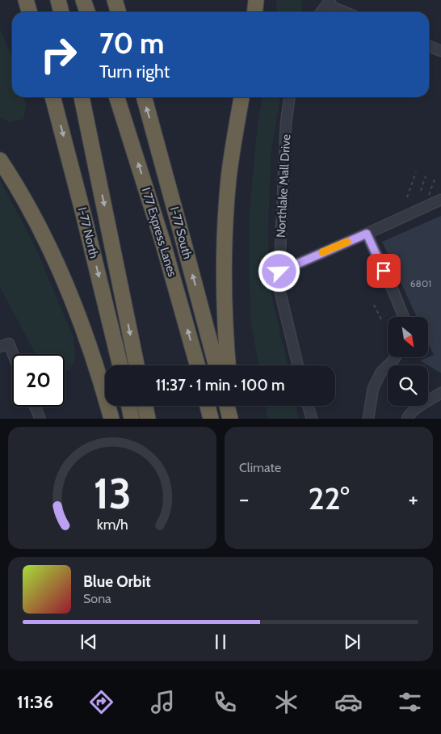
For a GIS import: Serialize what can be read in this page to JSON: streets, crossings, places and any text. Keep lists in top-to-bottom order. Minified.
{"streets":{"highway":["I 77 Express Lanes","I-77 North","I-77 South"],"street":["Northlake Mall Drive"]},"house_numbers":["6801"],"north":"bottom right","page":{"turn":["70 m","Turn right"],"limit":"20","trip":"11:37 · 1 min · 100 m","tile":"Climate","heat":["−","22°","+"],"song":["Blue Orbit","Sona"],"tabs":"11:36","gauge":["13","km/h"]}}
